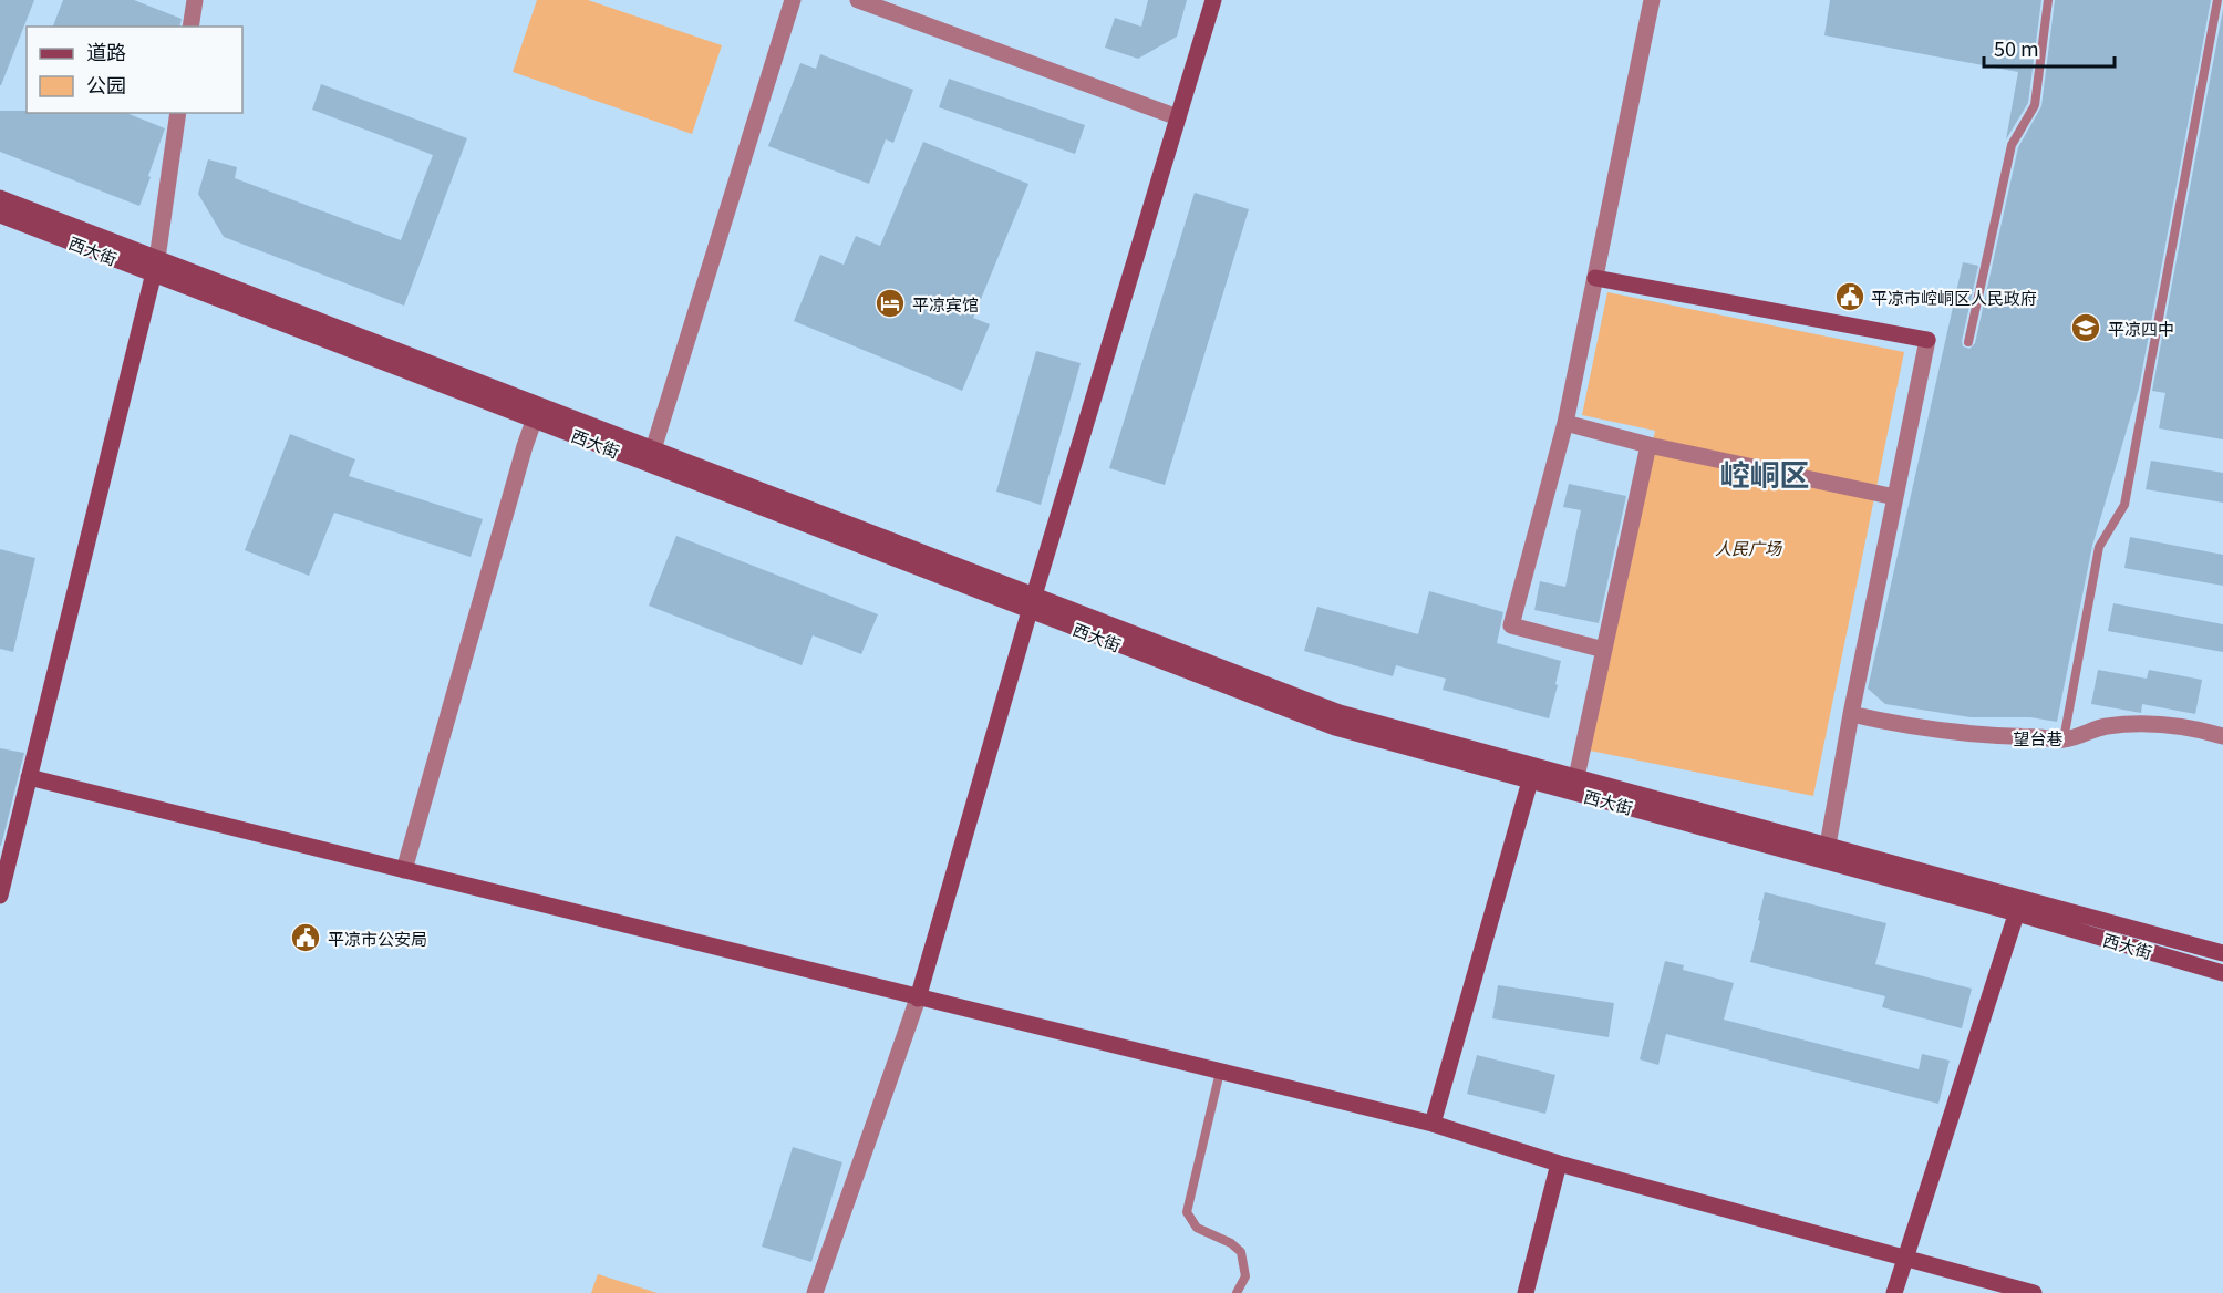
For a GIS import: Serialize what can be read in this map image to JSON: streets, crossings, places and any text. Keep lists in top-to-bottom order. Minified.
{"streets":{"street":["西大街","望台巷"]},"districts":["崆峒区"],"parks":["人民广场"],"places":{"public building":["平凉市崆峒区人民政府","平凉市公安局"],"hotel":["平凉宾馆"],"school or university":["平凉四中"]},"legend":["道路","公园"],"scale_bar":"50 m"}
